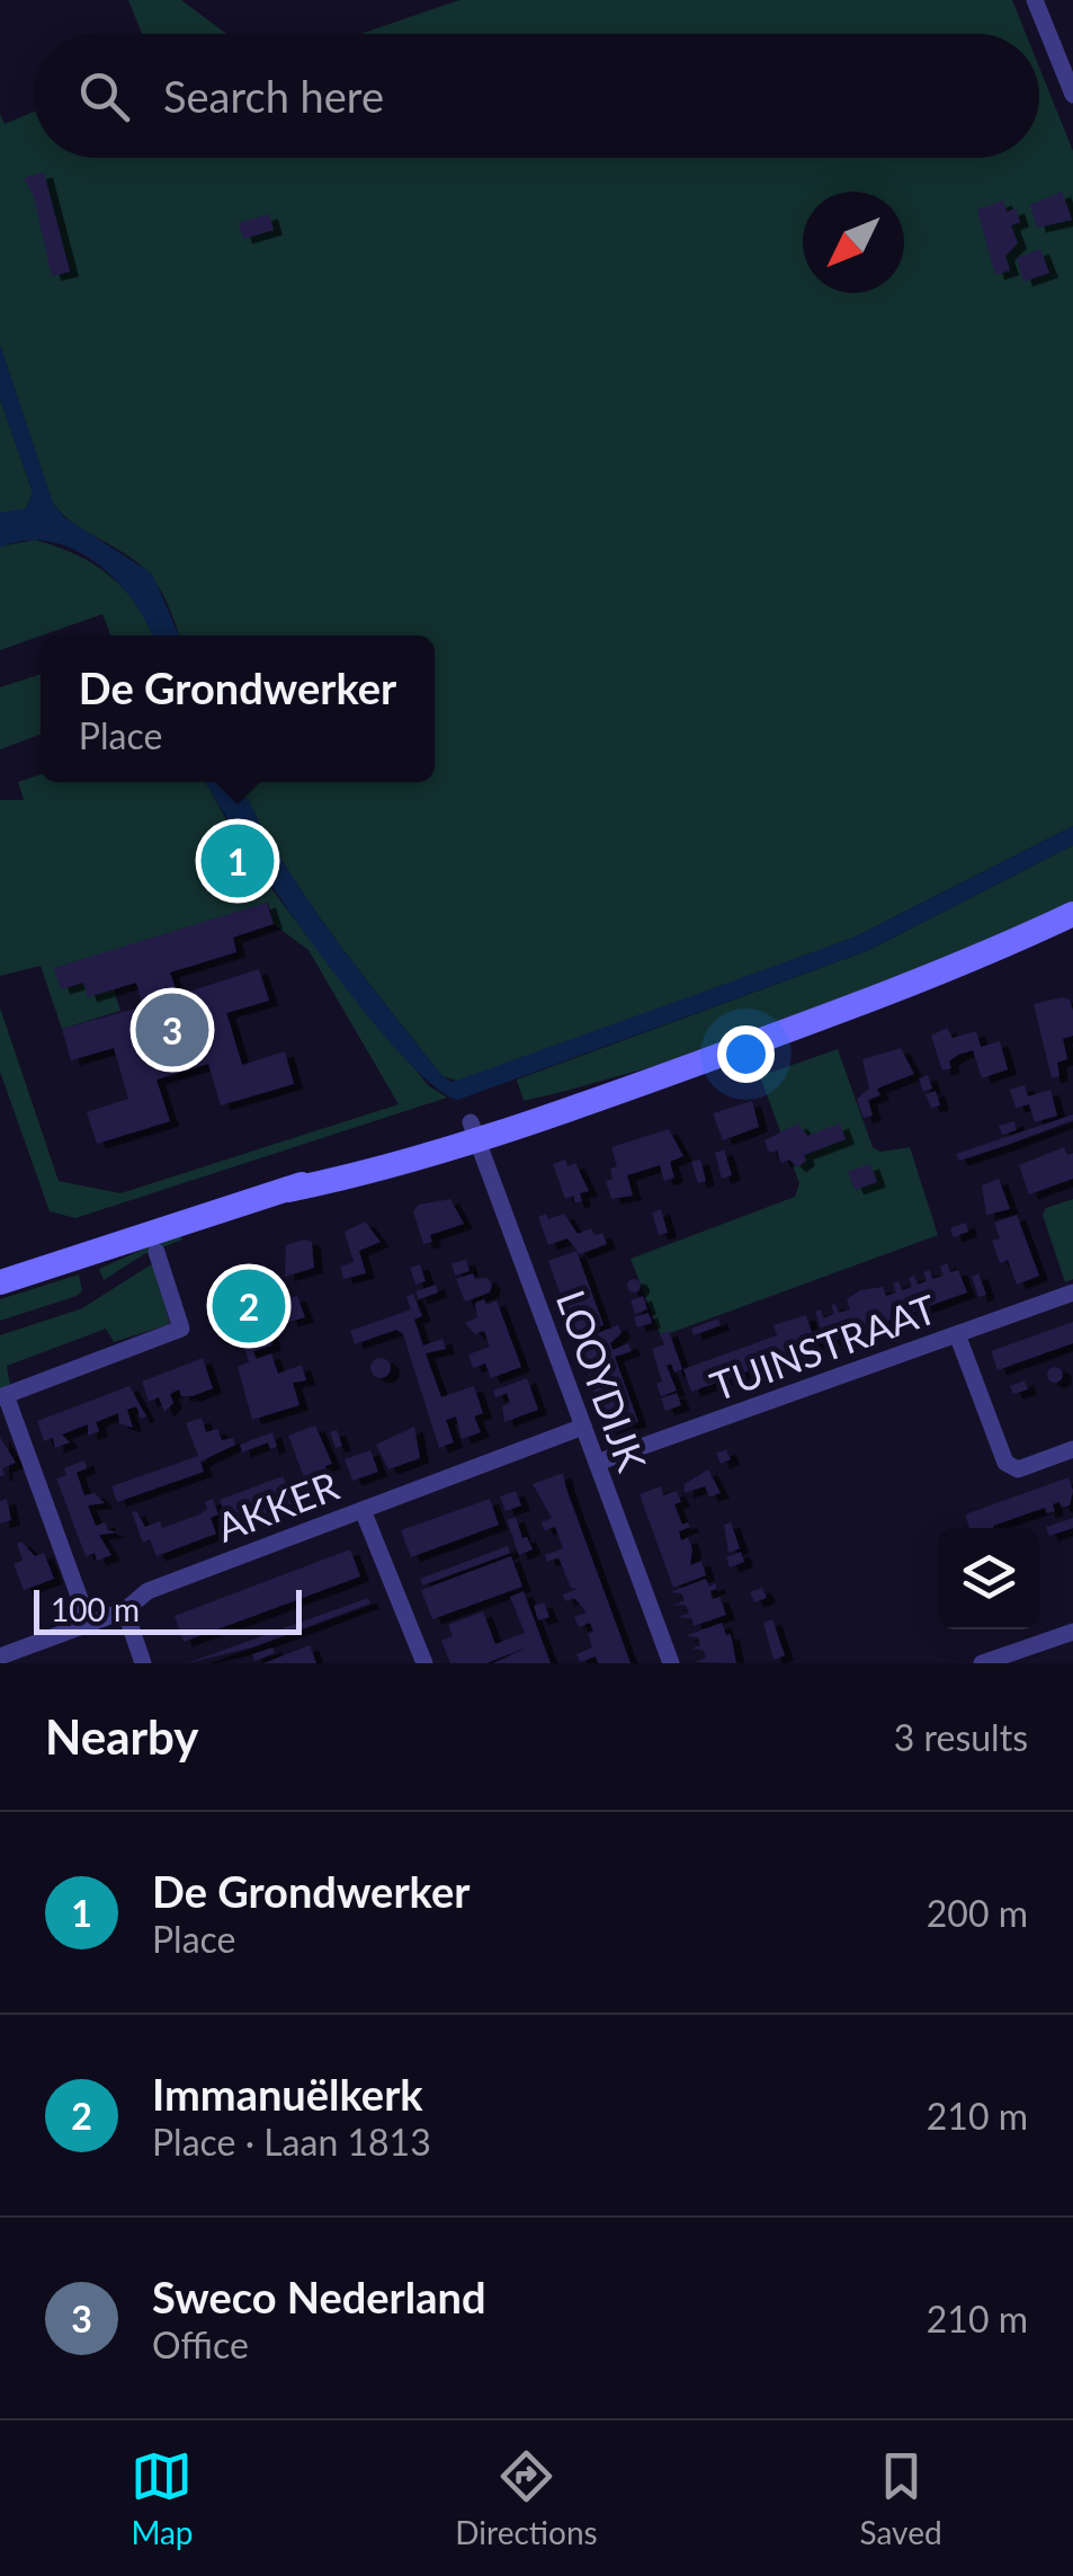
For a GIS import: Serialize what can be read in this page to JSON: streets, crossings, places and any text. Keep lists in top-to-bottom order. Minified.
{"streets":{"street":["TUINSTRAAT","LOOYDIJK","AKKER"]},"crossings":[["TUINSTRAAT","LOOYDIJK"],["LOOYDIJK","AKKER"]],"scale_bar":"100 m","north":"bottom left","page":{"search":"Search here","popup":["De Grondwerker","Place"],"pins":["1","3","2"],"scale":"100 m","heading":["Nearby","3 results"],"list":[{"mark":"1","name":"De Grondwerker","note":"Place","value":"200 m"},{"mark":"2","name":"Immanuëlkerk","note":"Place · Laan 1813","value":"210 m"},{"mark":"3","name":"Sweco Nederland","note":"Office","value":"210 m"}],"nav":["Map","Directions","Saved"]}}
